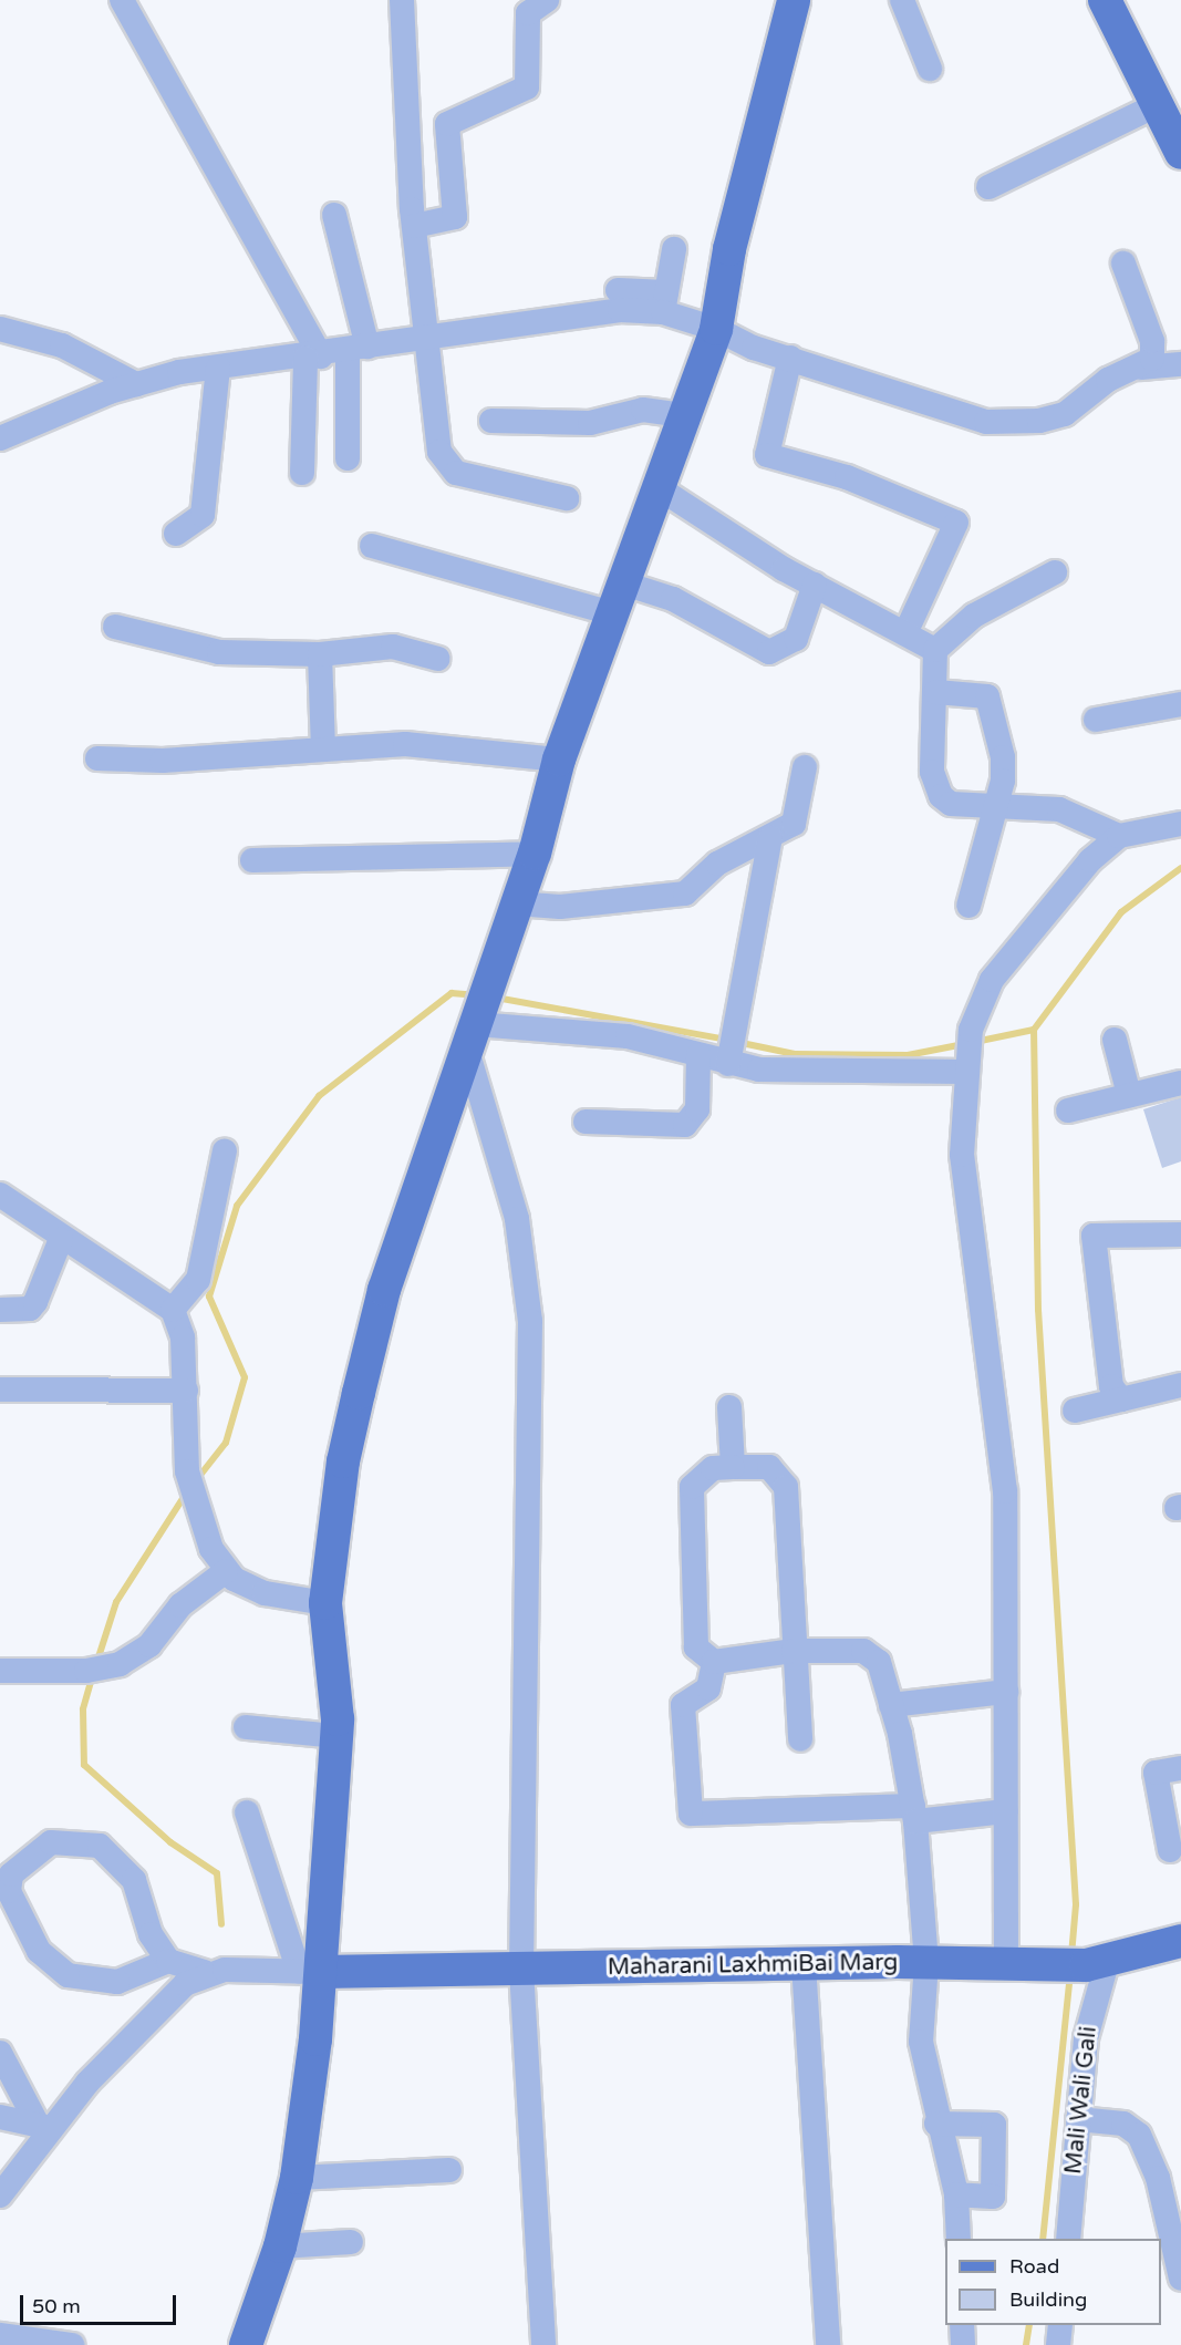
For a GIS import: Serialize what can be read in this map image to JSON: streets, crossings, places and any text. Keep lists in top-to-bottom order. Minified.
{"streets":{"main road":["Maharani LaxhmiBai Marg"],"street":["Mali Wali Gali"]},"crossings":[["Maharani LaxhmiBai Marg","Mali Wali Gali"]],"legend":["Road","Building"],"scale_bar":"50 m"}
